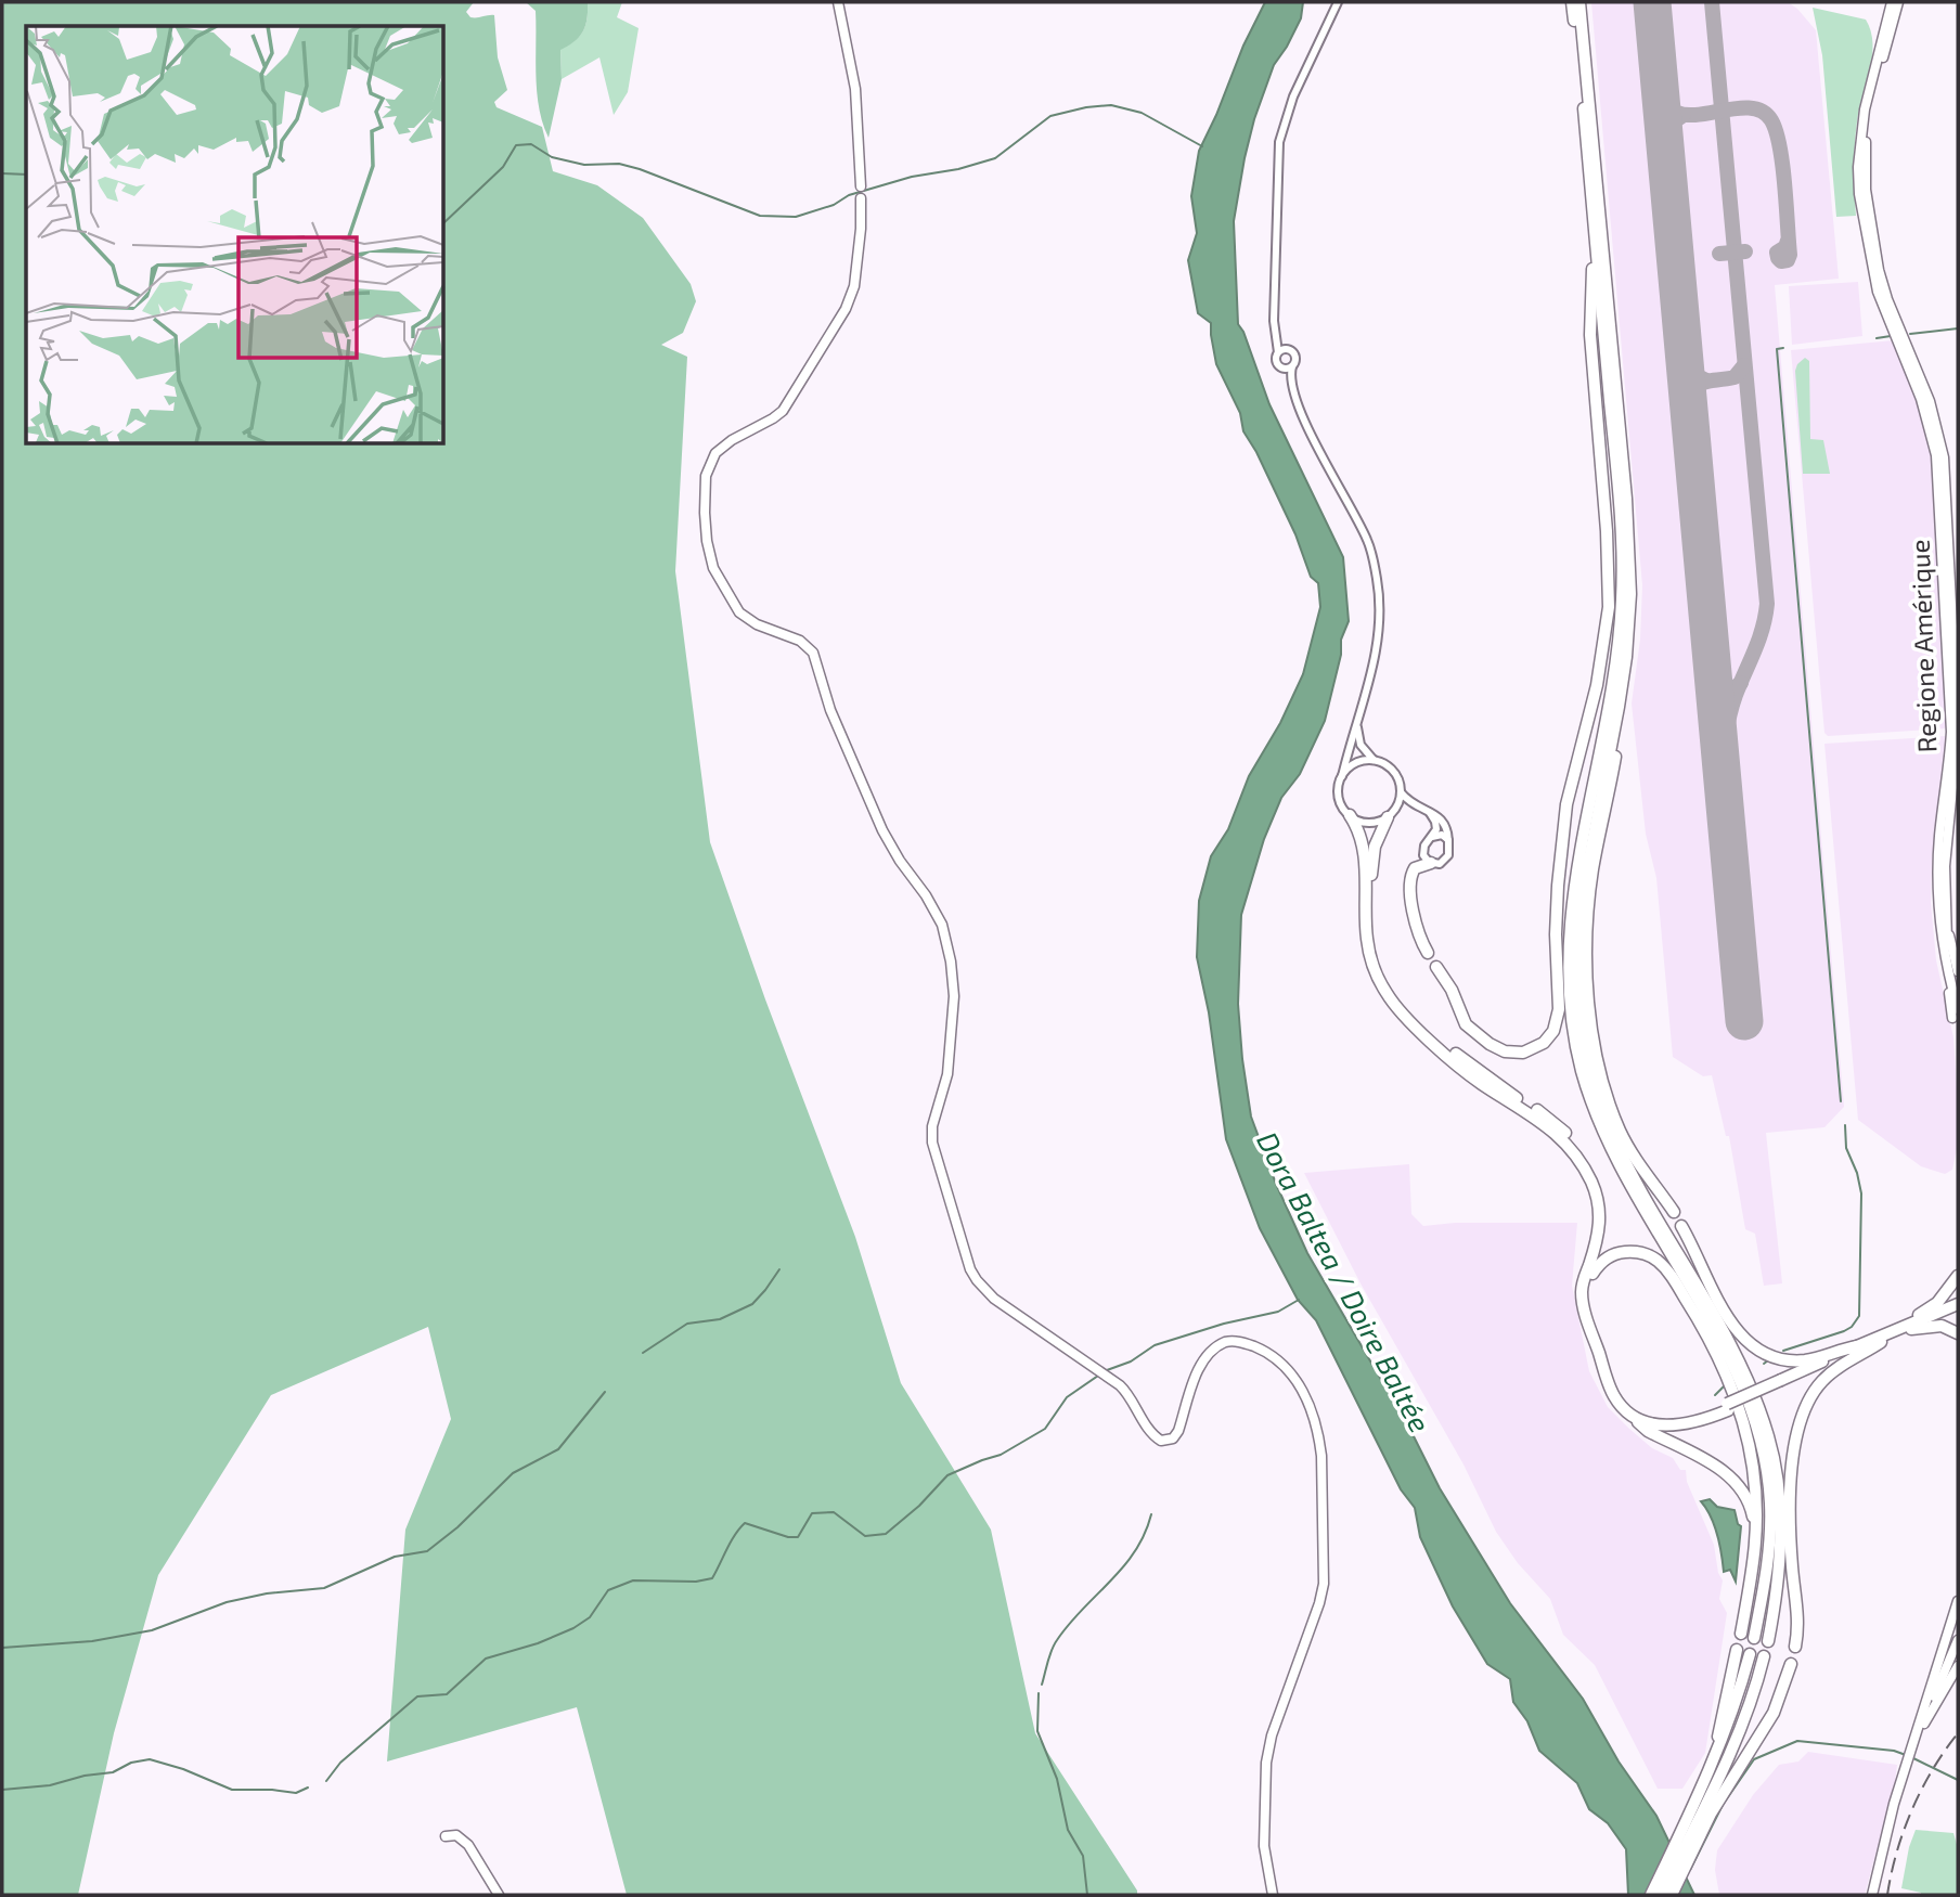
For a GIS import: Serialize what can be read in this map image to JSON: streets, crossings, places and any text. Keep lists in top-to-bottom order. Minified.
{"streets":{"main road":["Regione Amérique"]},"water":["Dora Baltea / Doire Baltée"]}
